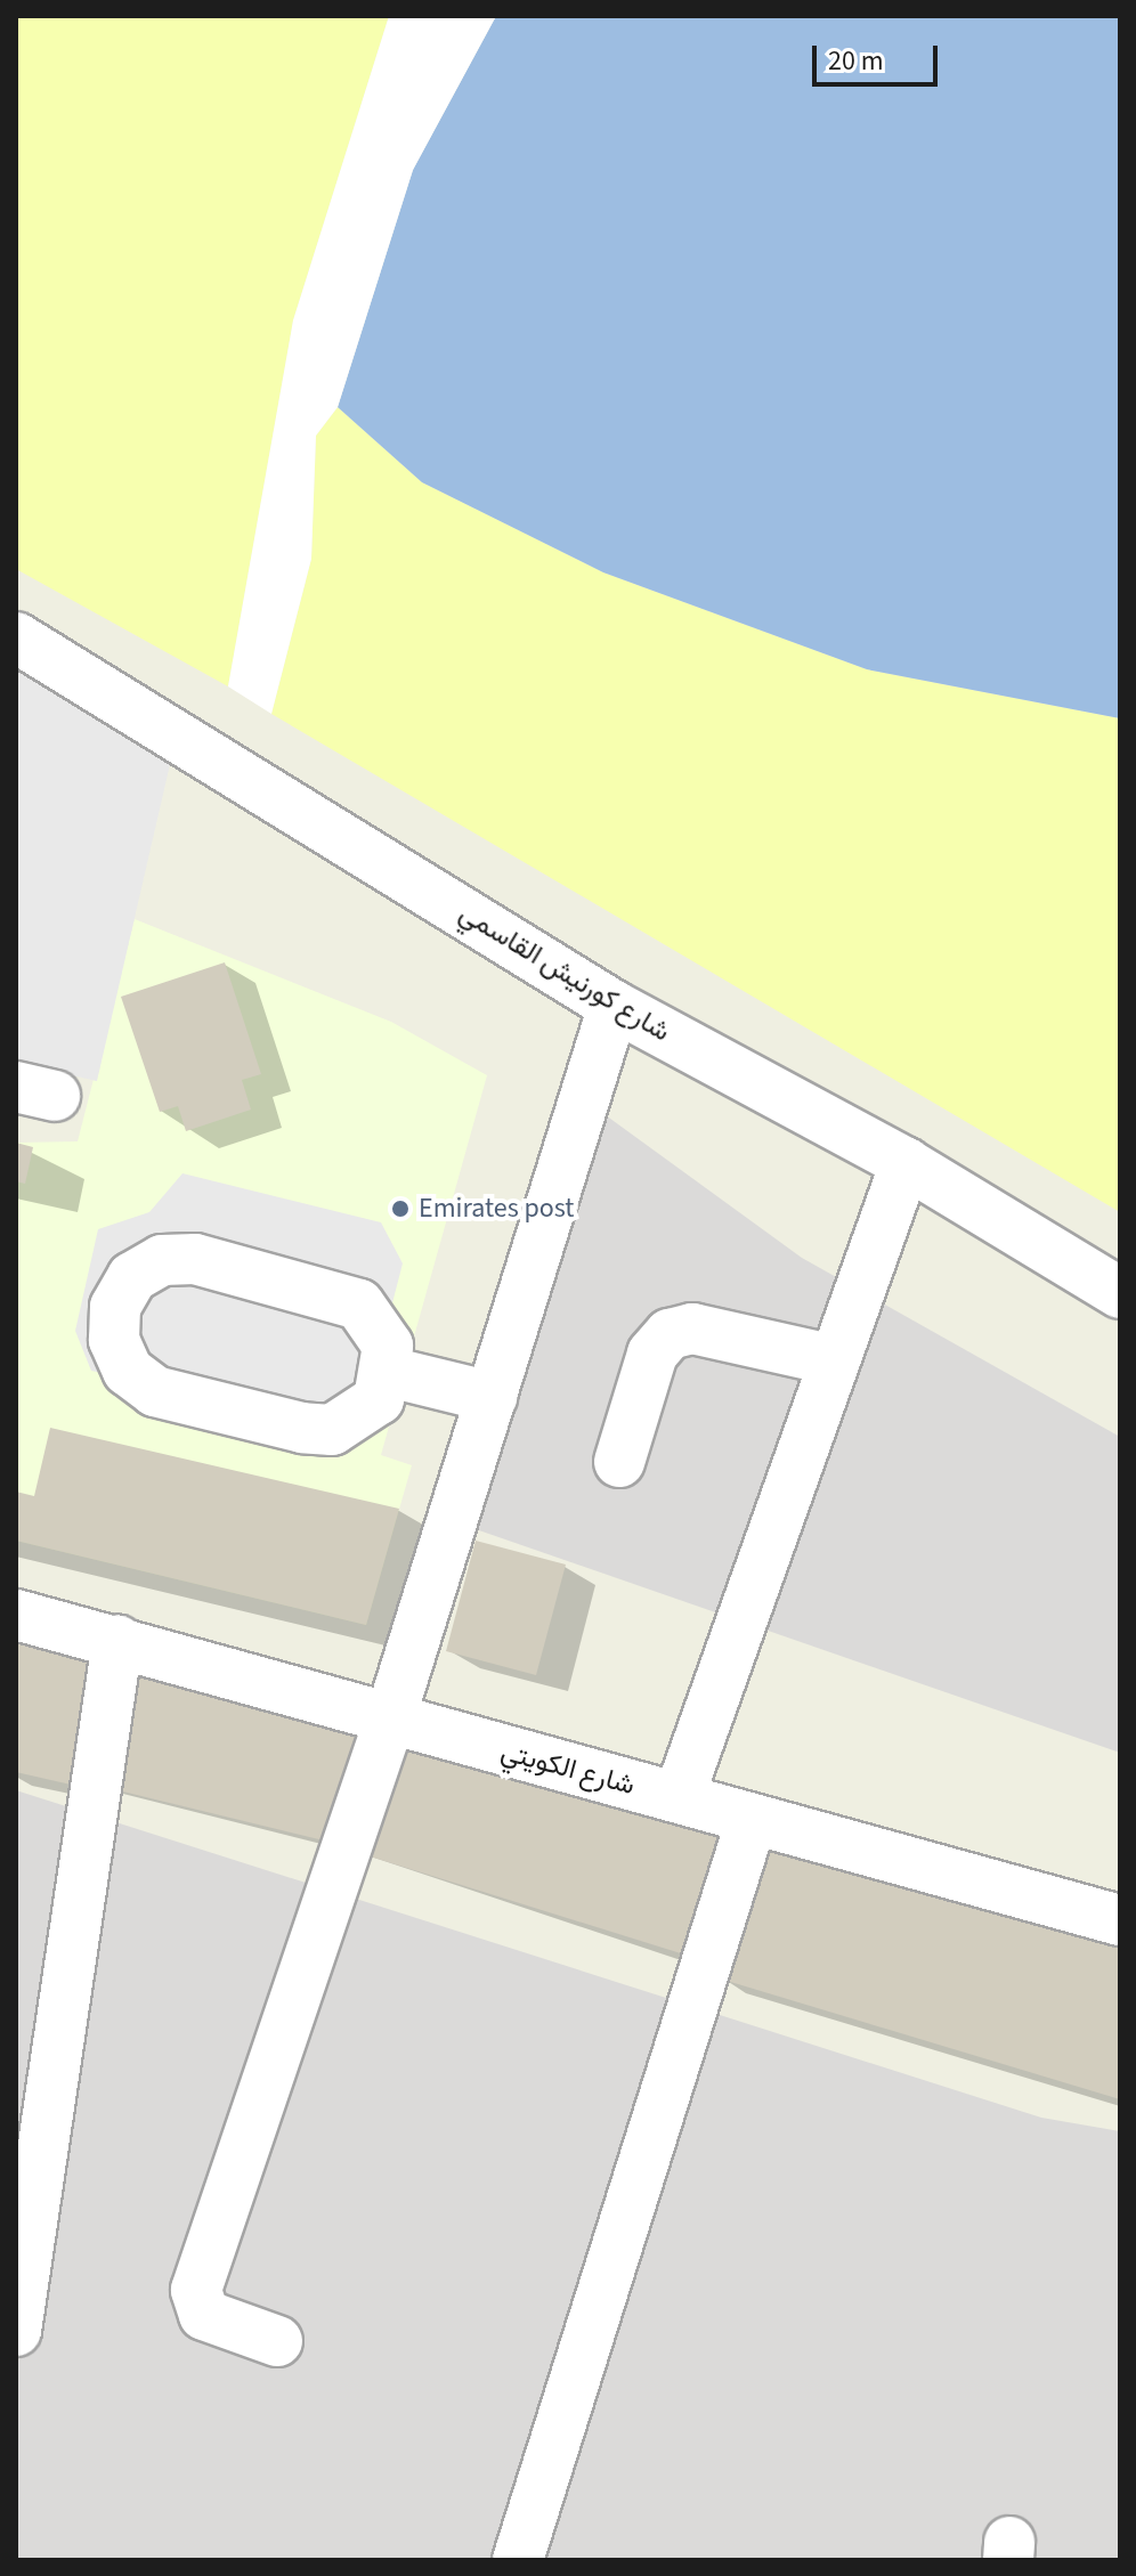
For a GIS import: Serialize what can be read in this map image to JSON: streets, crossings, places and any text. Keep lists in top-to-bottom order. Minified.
{"streets":{"street":["شارع كورنيش القاسمي","شارع الكويتي"]},"places":["Emirates post"],"scale_bar":"20 m"}
